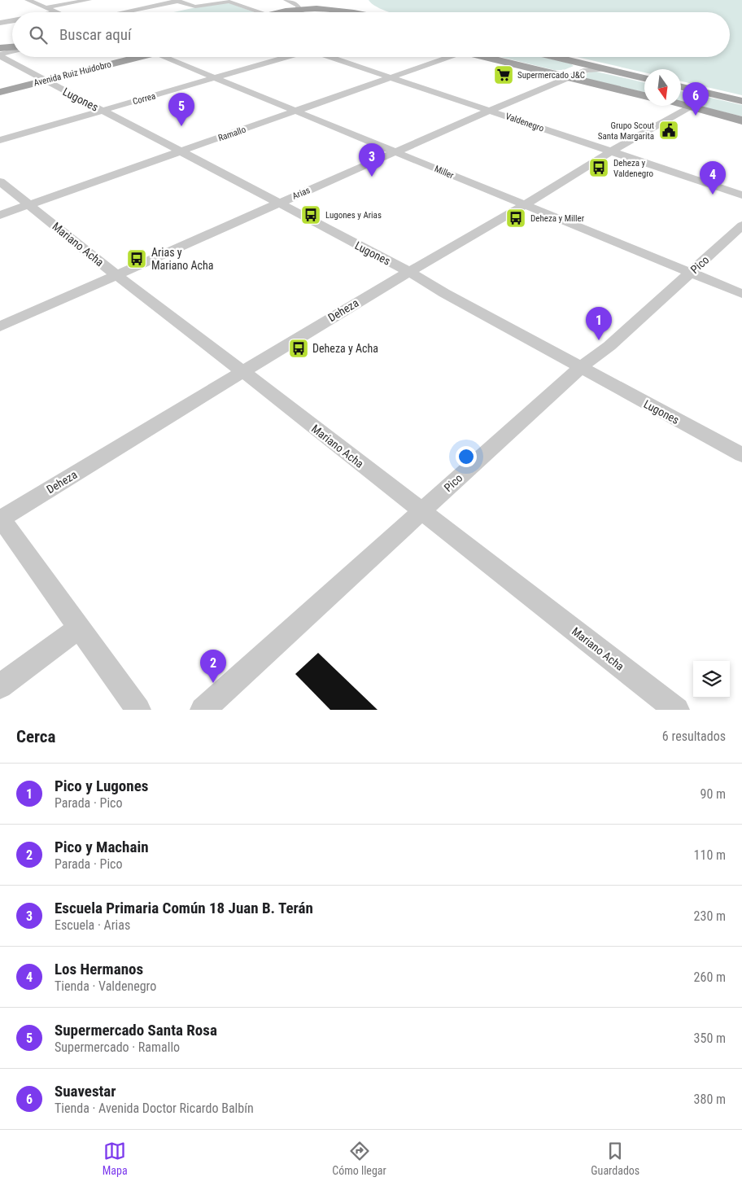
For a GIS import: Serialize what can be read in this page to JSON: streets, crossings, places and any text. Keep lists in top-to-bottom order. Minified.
{"streets":{"main road":["Avenida Ruiz Huidobro"],"street":["Correa","Lugones","Valdenegro","Ramallo","Miller","Arias","Mariano Acha","Pico","Deheza"]},"crossings":[["Avenida Ruiz Huidobro","Lugones"],["Correa","Lugones"],["Correa","Miller"],["Lugones","Ramallo"],["Lugones","Arias"],["Lugones","Pico"],["Lugones","Deheza"],["Valdenegro","Ramallo"],["Valdenegro","Arias"],["Valdenegro","Deheza"],["Ramallo","Miller"],["Ramallo","Mariano Acha"],["Miller","Arias"],["Miller","Pico"],["Miller","Deheza"],["Arias","Mariano Acha"],["Mariano Acha","Pico"],["Mariano Acha","Deheza"]],"places":{"supermarket":["Supermercado J&C"],"public building":["Grupo Scout Santa Margarita"],"bus stop":["Deheza y Valdenegro","Lugones y Arias","Deheza y Miller","Arias y Mariano Acha","Deheza y Acha"]},"north":"bottom","page":{"search":"Buscar aquí","pins":["6","5","3","4","1","2"],"heading":["Cerca","6 resultados"],"list":[{"mark":"1","name":"Pico y Lugones","note":"Parada · Pico","value":"90 m"},{"mark":"2","name":"Pico y Machain","note":"Parada · Pico","value":"110 m"},{"mark":"3","name":"Escuela Primaria Común 18 Juan B. Terán","note":"Escuela · Arias","value":"230 m"},{"mark":"4","name":"Los Hermanos","note":"Tienda · Valdenegro","value":"260 m"},{"mark":"5","name":"Supermercado Santa Rosa","note":"Supermercado · Ramallo","value":"350 m"},{"mark":"6","name":"Suavestar","note":"Tienda · Avenida Doctor Ricardo Balbín","value":"380 m"}],"nav":["Mapa","Cómo llegar","Guardados"]}}
